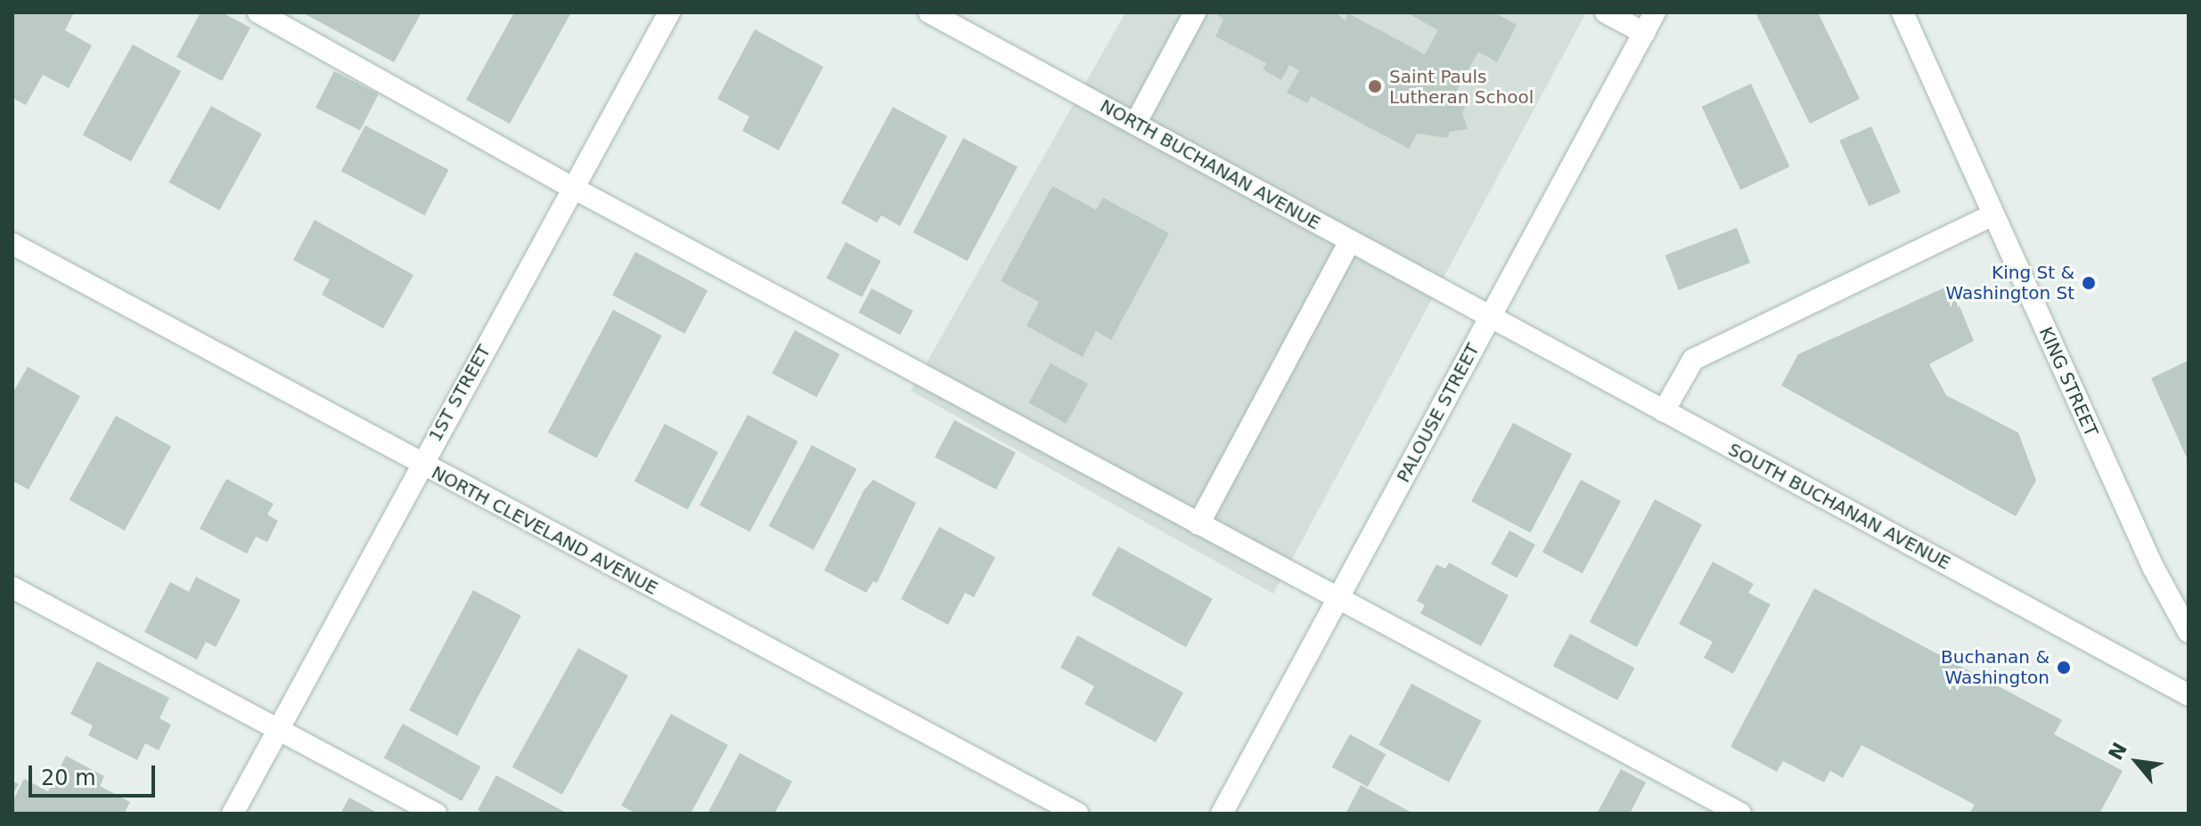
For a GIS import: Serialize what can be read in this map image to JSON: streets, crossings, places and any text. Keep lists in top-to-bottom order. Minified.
{"streets":{"street":["NORTH BUCHANAN AVENUE","KING STREET","1ST STREET","PALOUSE STREET","SOUTH BUCHANAN AVENUE","NORTH CLEVELAND AVENUE"]},"crossings":[["NORTH BUCHANAN AVENUE","PALOUSE STREET"],["NORTH BUCHANAN AVENUE","SOUTH BUCHANAN AVENUE"],["1ST STREET","NORTH CLEVELAND AVENUE"],["PALOUSE STREET","SOUTH BUCHANAN AVENUE"]],"places":["Saint Pauls Lutheran School","King St & Washington St","Buchanan & Washington"],"scale_bar":"20 m","north":"top left"}
